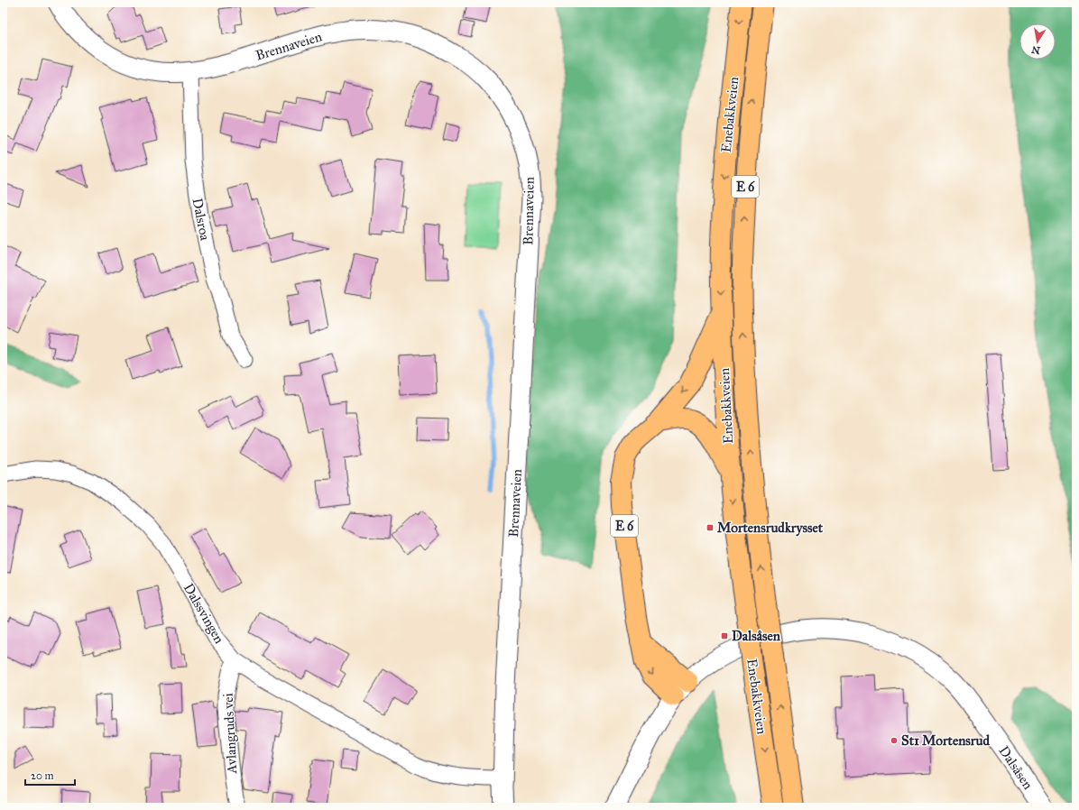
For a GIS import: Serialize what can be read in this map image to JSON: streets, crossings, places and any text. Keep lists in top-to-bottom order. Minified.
{"streets":{"highway":["Enebakkveien","E 6"],"street":["Brennaveien","Dalsroa","Dalssvingen","Avlangruds vei","Dalsåsen"]},"crossings":[["Brennaveien","Dalsroa"],["Brennaveien","Dalssvingen"],["Enebakkveien","E 6"],["E 6","Dalsåsen"],["Dalssvingen","Avlangruds vei"]],"places":{"transit":["Mortensrudkrysset","Dalsåsen"],"other":["St1 Mortensrud"]},"scale_bar":"20 m","north":"bottom"}
